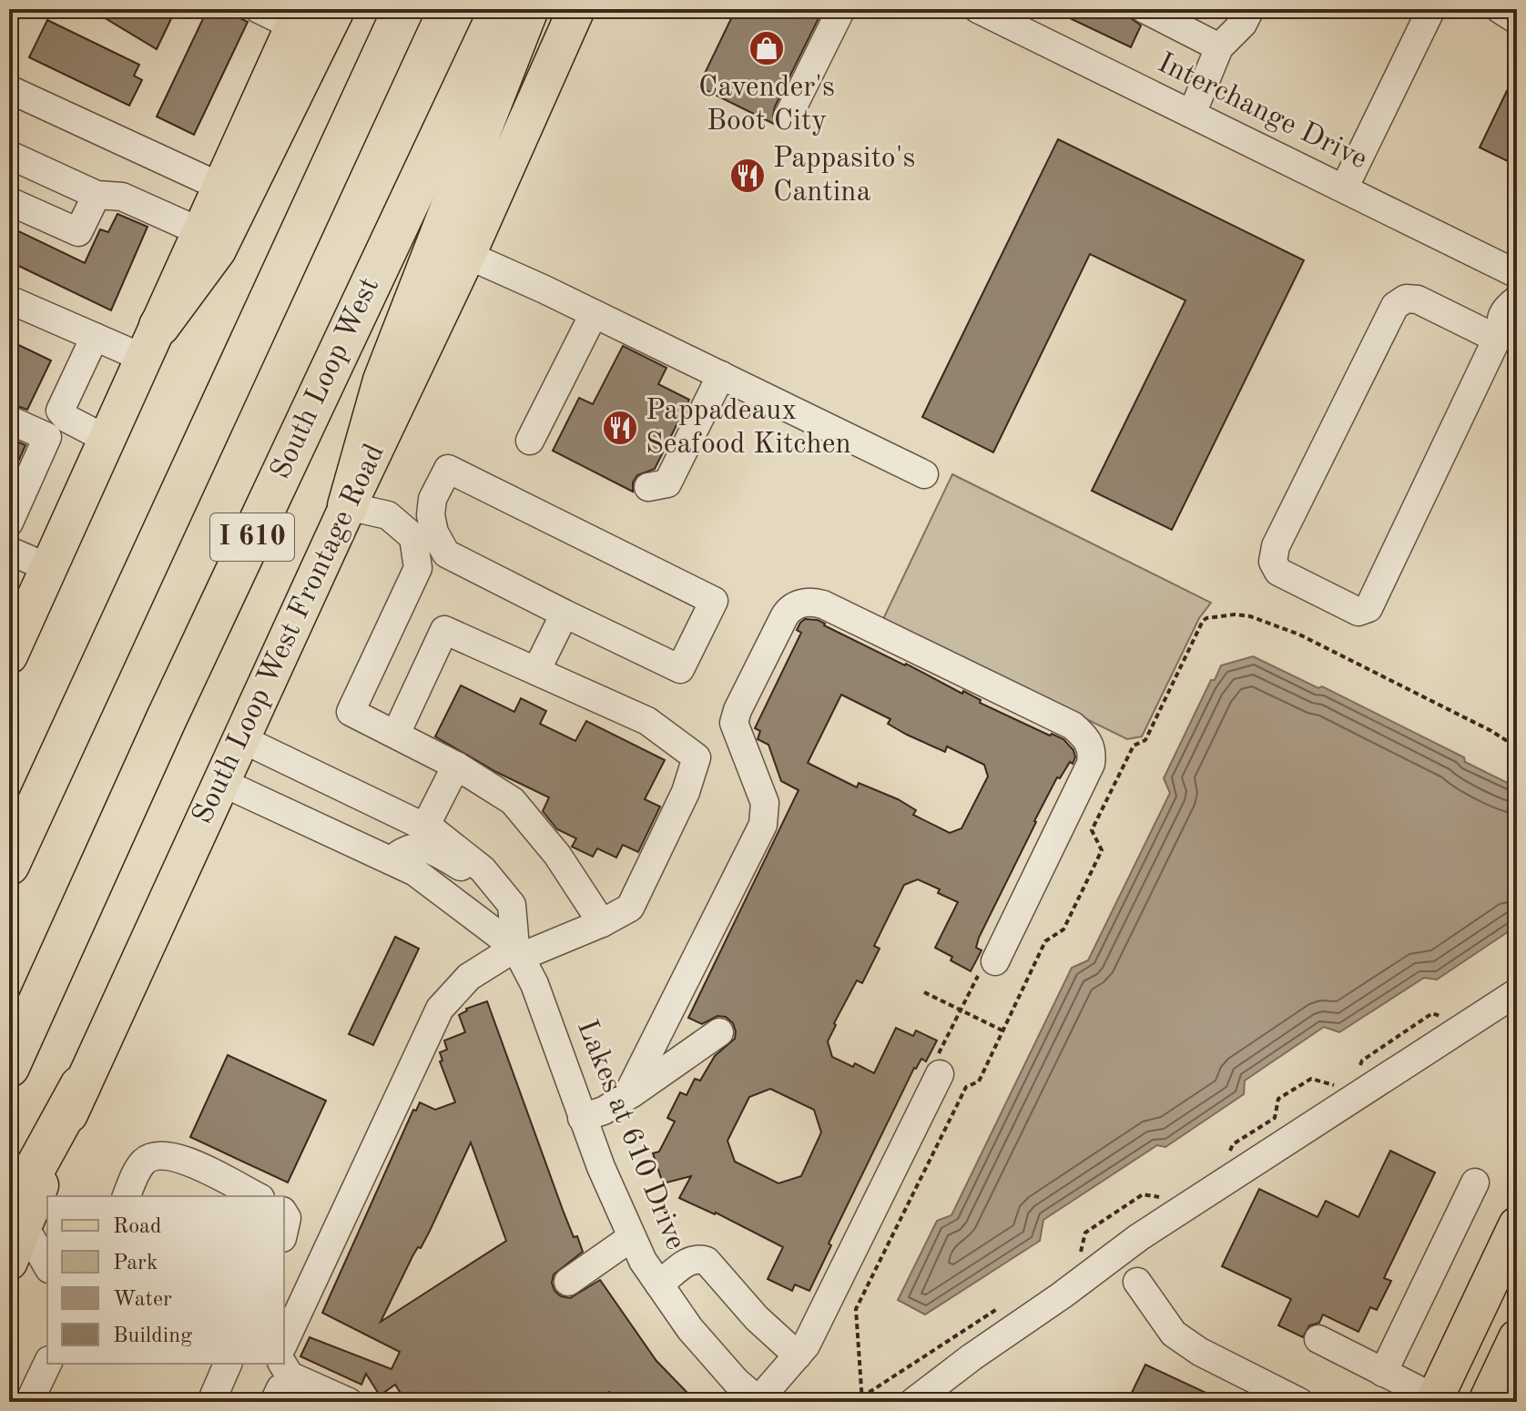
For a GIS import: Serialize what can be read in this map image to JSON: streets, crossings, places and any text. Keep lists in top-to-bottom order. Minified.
{"streets":{"highway":["South Loop West","I 610"],"main road":["South Loop West Frontage Road"],"street":["Interchange Drive","Lakes at 610 Drive"]},"crossings":[["South Loop West Frontage Road","Lakes at 610 Drive"]],"places":{"shop":["Cavender's Boot City"],"restaurant":["Pappasito's Cantina","Pappadeaux Seafood Kitchen"]},"legend":["Road","Park","Water","Building"]}
